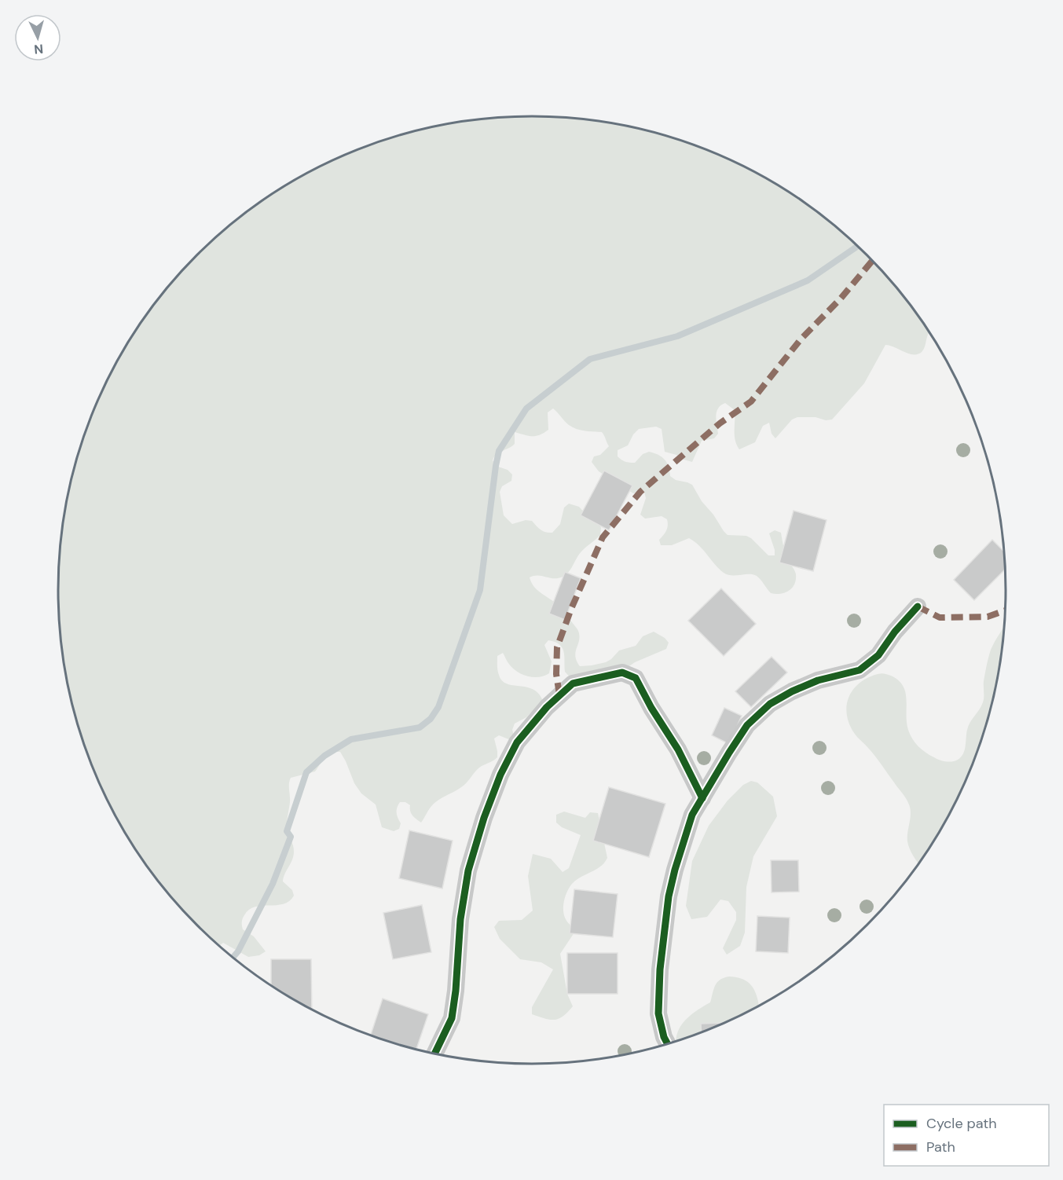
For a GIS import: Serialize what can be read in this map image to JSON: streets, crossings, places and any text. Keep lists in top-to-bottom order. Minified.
{"legend":["Cycle path","Path"],"north":"bottom"}
